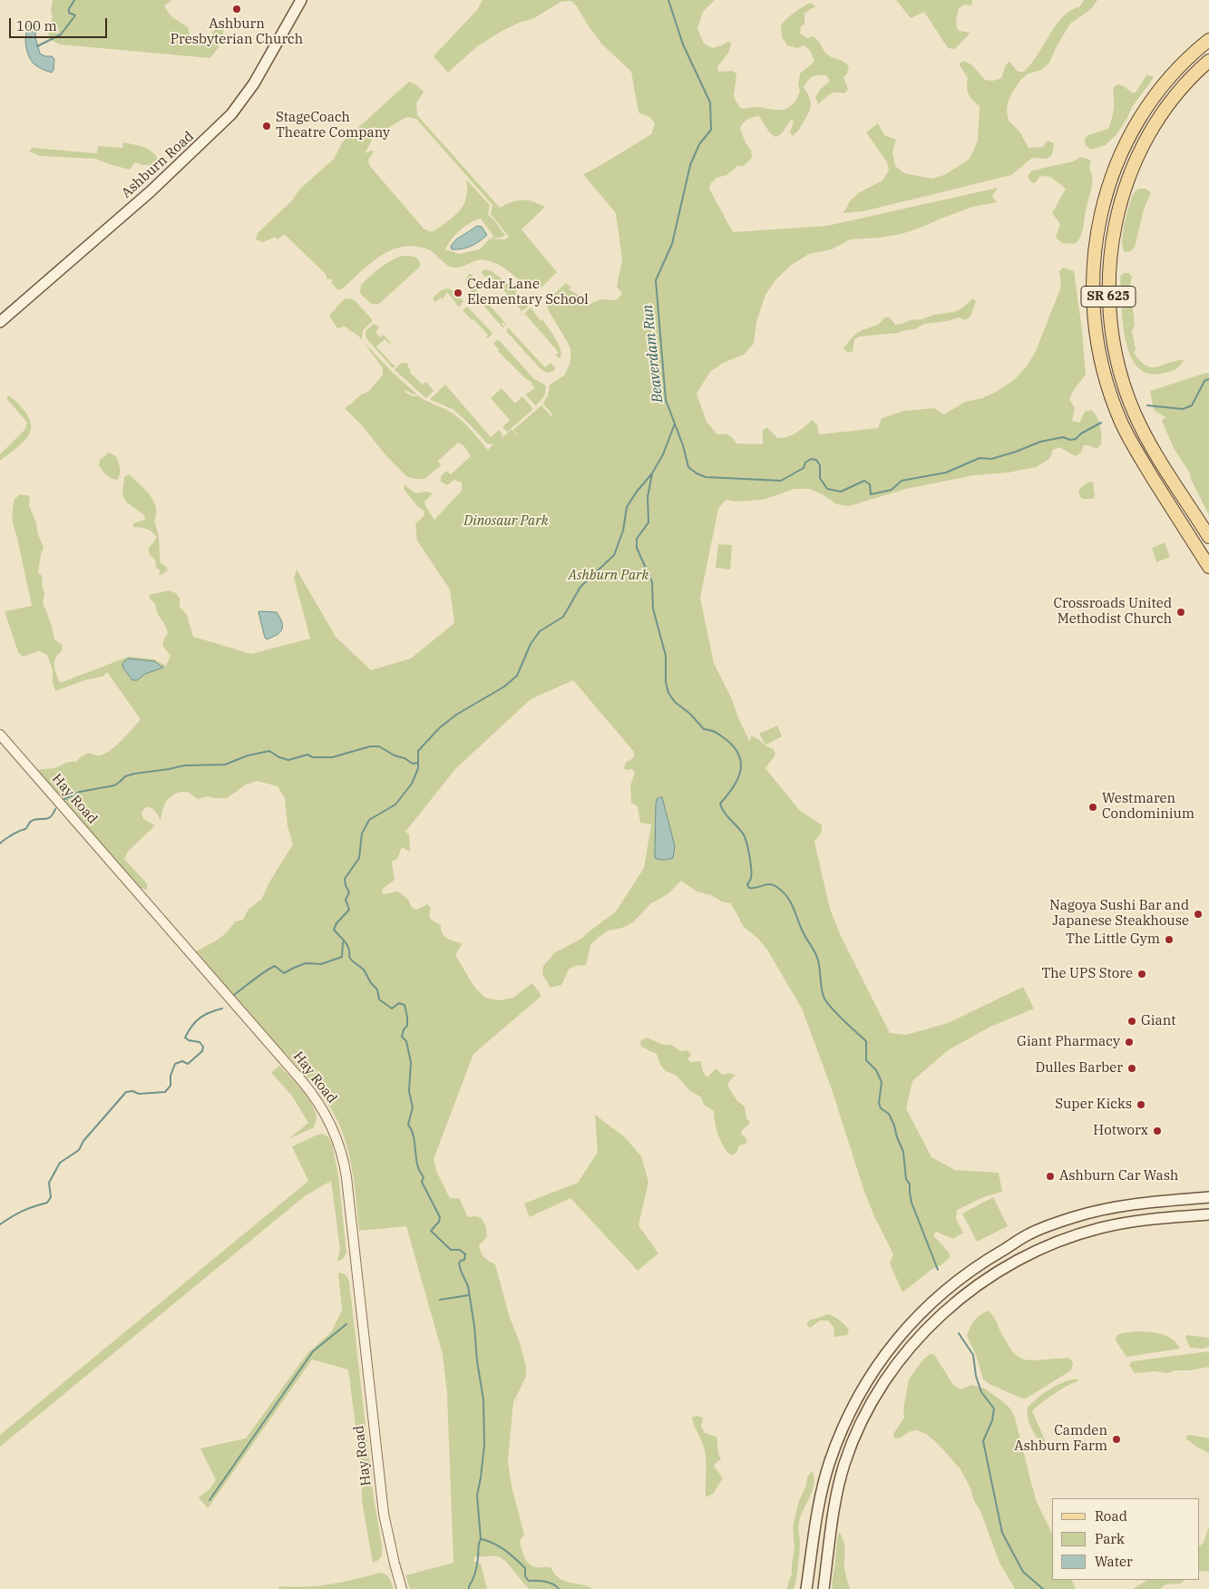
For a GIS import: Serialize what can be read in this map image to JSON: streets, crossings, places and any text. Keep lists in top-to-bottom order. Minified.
{"streets":{"main road":["Ashburn Road","SR 625"],"street":["Hay Road"]},"water":["Beaverdam Run"],"parks":["Dinosaur Park","Ashburn Park"],"places":["Ashburn Presbyterian Church","StageCoach Theatre Company","Cedar Lane Elementary School","Crossroads United Methodist Church","Westmaren Condominium","Nagoya Sushi Bar and Japanese Steakhouse","The Little Gym","The UPS Store","Giant","Giant Pharmacy","Dulles Barber","Super Kicks","Hotworx","Ashburn Car Wash","Camden Ashburn Farm"],"legend":["Road","Park","Water"],"scale_bar":"100 m"}
